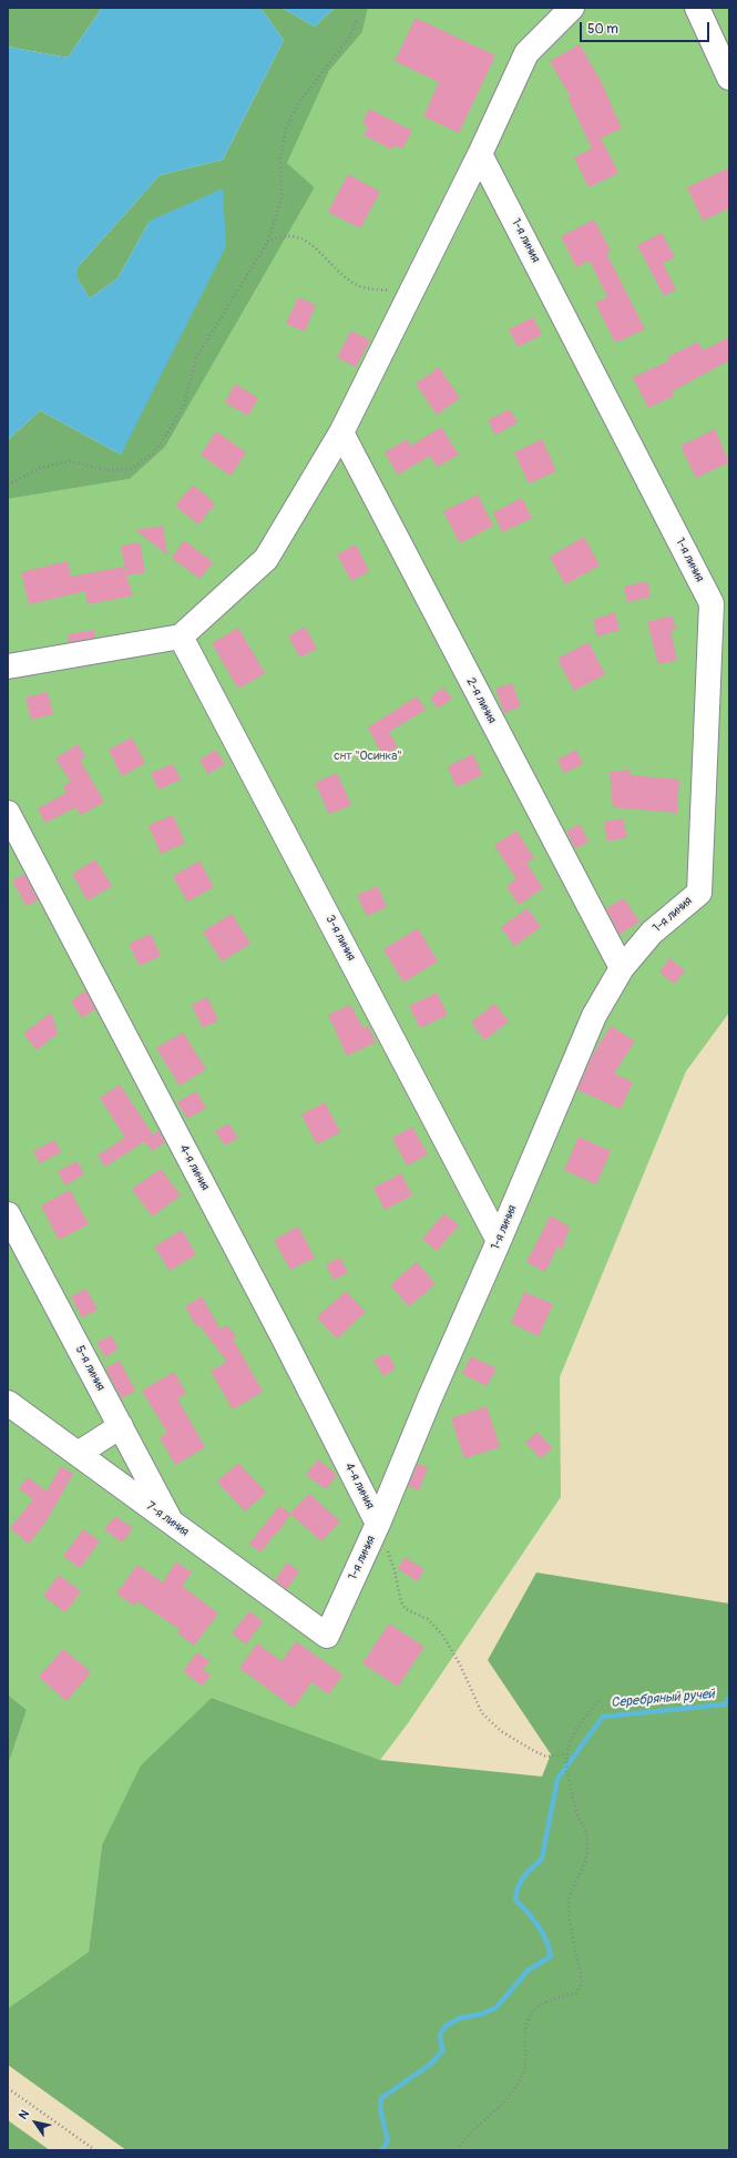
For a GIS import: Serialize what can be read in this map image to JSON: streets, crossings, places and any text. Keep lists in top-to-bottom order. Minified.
{"streets":{"street":["1-я линия","2-я линия","3-я линия","4-я линия","5-я линия","7-я линия"]},"crossings":[["1-я линия","2-я линия"],["1-я линия","3-я линия"],["1-я линия","4-я линия"],["1-я линия","7-я линия"],["5-я линия","7-я линия"]],"water":["Серебряный ручей"],"parks":["снт \"Осинка\""],"scale_bar":"50 m","north":"top left"}
